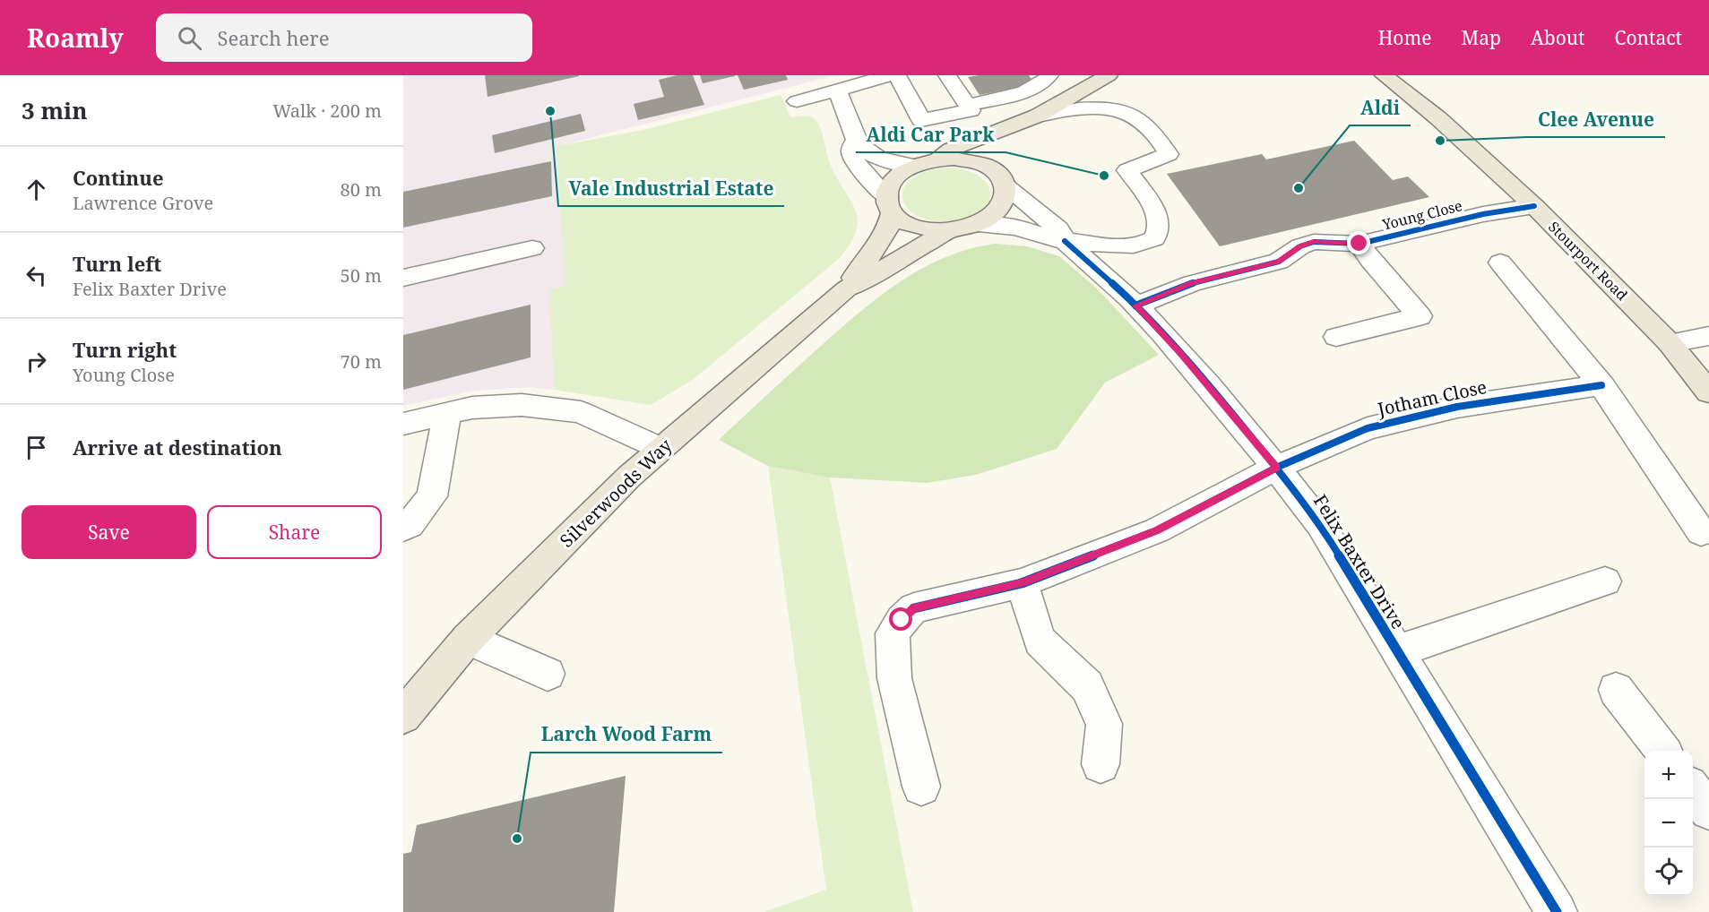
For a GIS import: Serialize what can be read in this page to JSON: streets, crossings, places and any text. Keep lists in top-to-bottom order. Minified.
{"streets":{"main road":["Stourport Road","Silverwoods Way"],"street":["Young Close","Jotham Close","Felix Baxter Drive"]},"crossings":[["Young Close","Stourport Road"],["Young Close","Felix Baxter Drive"],["Jotham Close","Felix Baxter Drive"],["Silverwoods Way","Felix Baxter Drive"]],"places":["Vale Industrial Estate","Clee Avenue","Aldi Car Park","Aldi","Larch Wood Farm"],"page":{"header":"Roamly","search":"Search here","nav":["Home","Map","About","Contact"],"heading":["3 min","Walk · 200 m"],"list":[["Continue","Lawrence Grove","80 m"],["Turn left","Felix Baxter Drive","50 m"],["Turn right","Young Close","70 m"],"Arrive at destination"],"buttons":["Save","Share"],"map_buttons":["+","−"]}}
